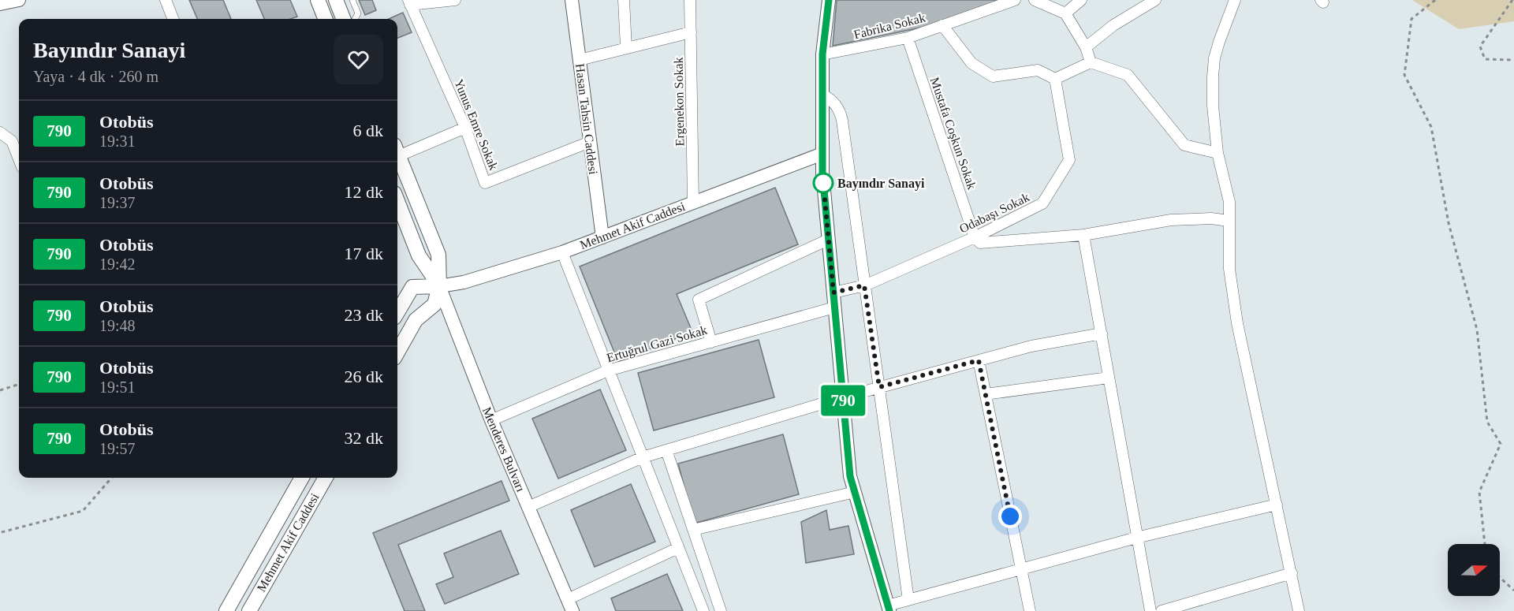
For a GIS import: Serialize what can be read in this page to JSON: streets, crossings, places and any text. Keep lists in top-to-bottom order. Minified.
{"streets":{"main road":["Mehmet Akif Caddesi","Menderes Bulvarı"],"street":["Fabrika Sokak","Ergenekon Sokak","Hasan Tahsin Caddesi","Yunus Emre Sokak","Mustafa Coşkun Sokak","Odabaşı Sokak","Ertuğrul Gazi Sokak"]},"crossings":[["Fabrika Sokak","Mustafa Coşkun Sokak"],["Ergenekon Sokak","Mehmet Akif Caddesi"],["Hasan Tahsin Caddesi","Yunus Emre Sokak"],["Hasan Tahsin Caddesi","Mehmet Akif Caddesi"],["Mustafa Coşkun Sokak","Odabaşı Sokak"],["Mehmet Akif Caddesi","Menderes Bulvarı"],["Ertuğrul Gazi Sokak","Menderes Bulvarı"]],"places":["Bayındır Sanayi"],"lines":["bus line 790"],"north":"right","page":{"on_map":"790","heading":["Bayındır Sanayi","Yaya · 4 dk · 260 m"],"list":[{"mark":"790","name":"Otobüs","note":"19:31","value":"6 dk"},{"mark":"790","name":"Otobüs","note":"19:37","value":"12 dk"},{"mark":"790","name":"Otobüs","note":"19:42","value":"17 dk"},{"mark":"790","name":"Otobüs","note":"19:48","value":"23 dk"},{"mark":"790","name":"Otobüs","note":"19:51","value":"26 dk"},{"mark":"790","name":"Otobüs","note":"19:57","value":"32 dk"}]}}
